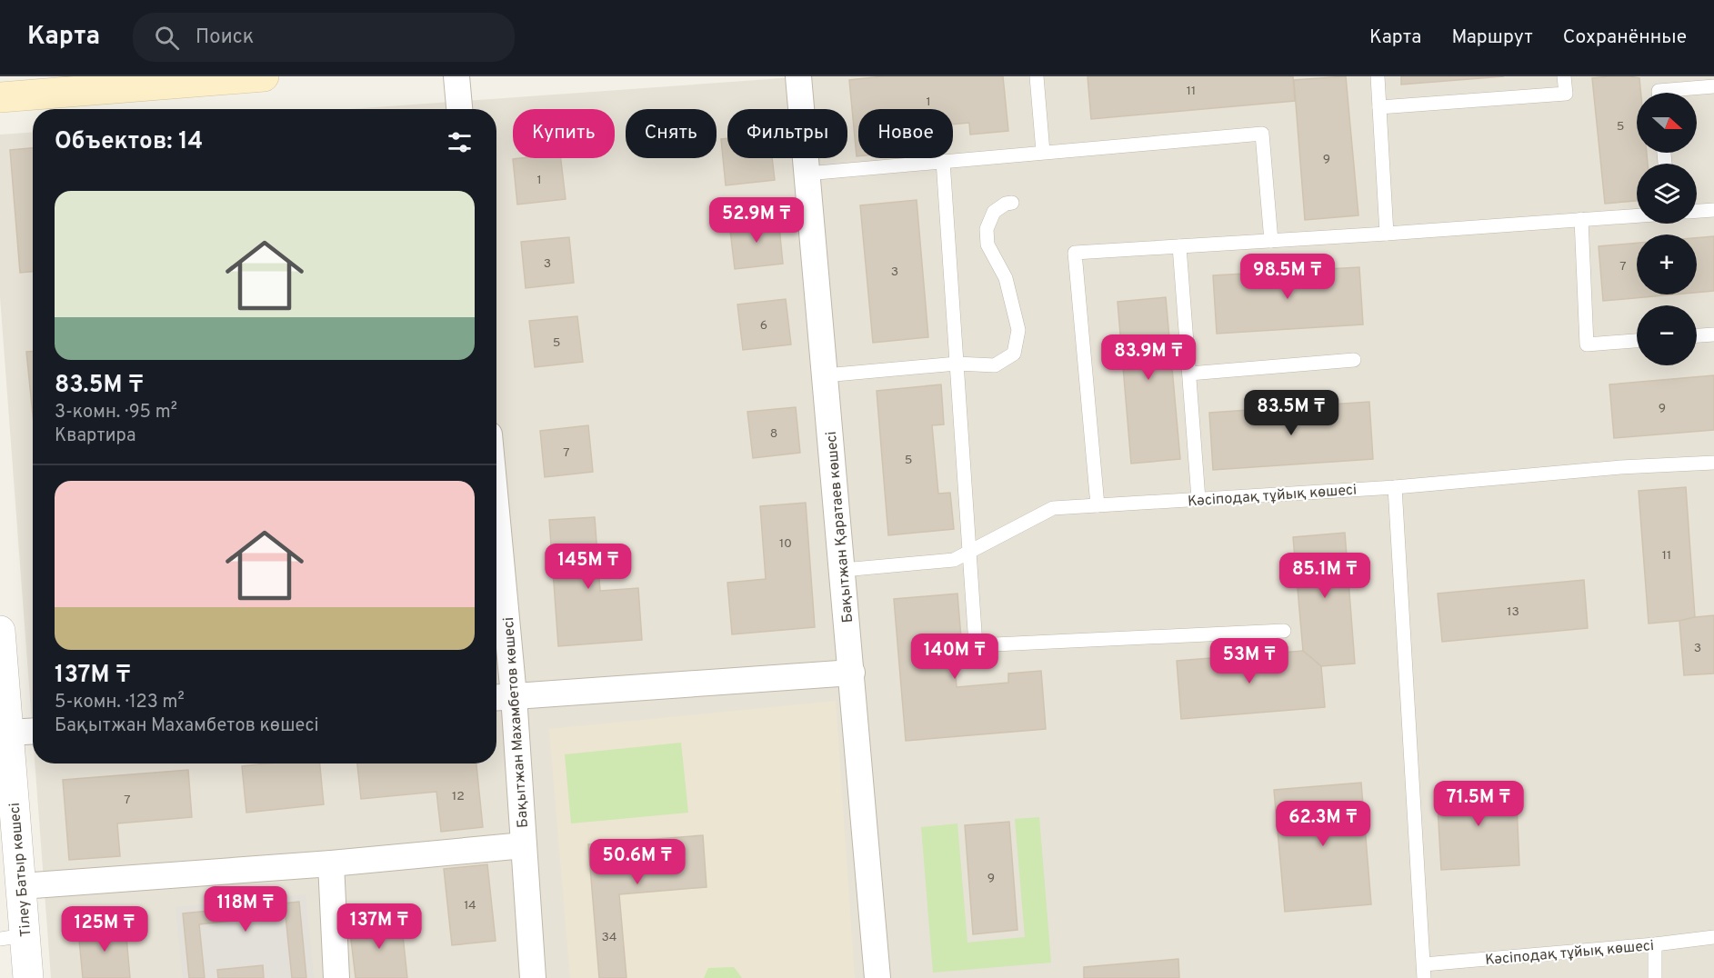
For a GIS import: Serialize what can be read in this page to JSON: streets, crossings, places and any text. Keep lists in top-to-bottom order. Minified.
{"streets":{"street":["Бақытжан Қаратаев көшесі","Бақытжан Махамбетов көшесі","Тілеу Батыр көшесі"],"lane":["Кәсіподақ тұйық көшесі"]},"crossings":[["Кәсіподақ тұйық көшесі","Бақытжан Қаратаев көшесі"]],"house_numbers":["11","1","5","9","1","3","7","3","6","5","9","8","7","5","10","11","13","3","12","7","9","14","34"],"north":"right","page":{"header":"Карта","search":"Поиск","nav":["Карта","Маршрут","Сохранённые"],"map_buttons":["+","−"],"chip":["Купить","Снять","Фильтры","Новое"],"heading":"Объектов: 14","list":[{"name":"83.5M ₸","note":"3-комн. · 95 m² · Квартира"},{"name":"137M ₸","note":"5-комн. · 123 m² · Бақытжан Махамбетов көшесі"}],"price":["52.9M ₸","98.5M ₸","83.9M ₸","83.5M ₸","145M ₸","85.1M ₸","140M ₸","53M ₸","71.5M ₸","62.3M ₸","50.6M ₸","118M ₸","137M ₸","125M ₸"]}}
